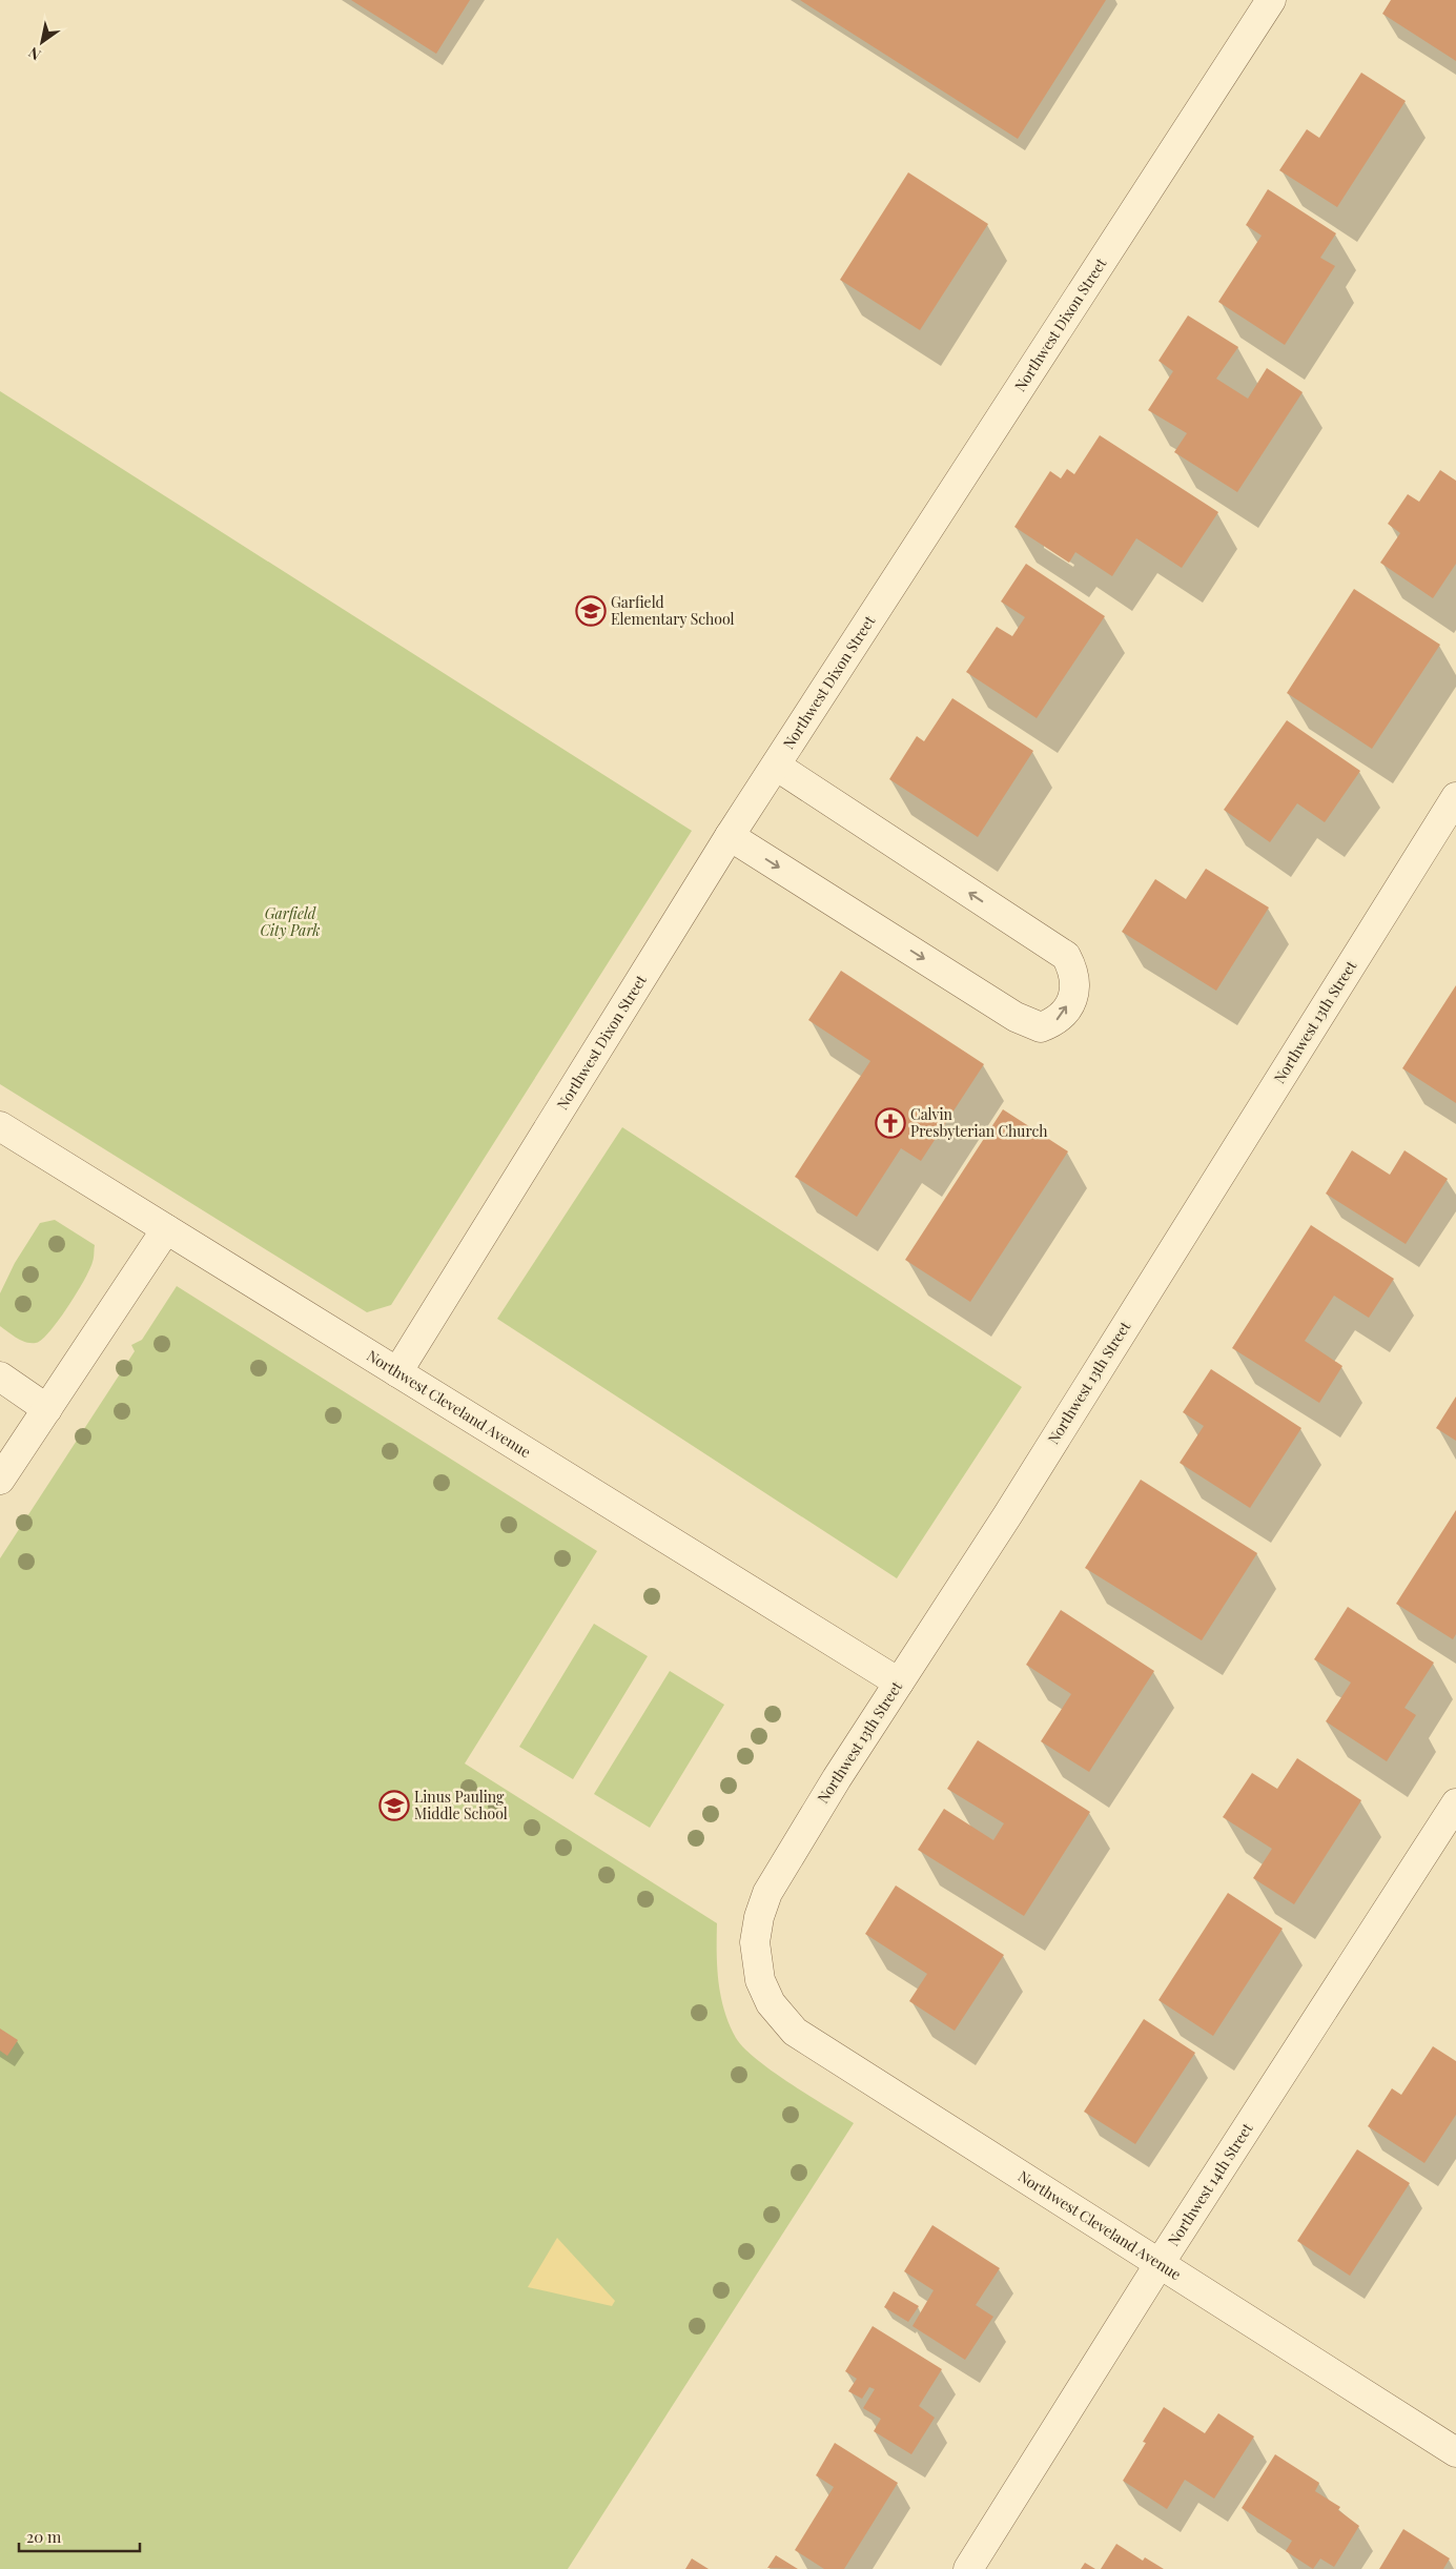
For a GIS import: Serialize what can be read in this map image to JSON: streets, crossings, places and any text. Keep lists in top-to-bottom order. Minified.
{"streets":{"street":["Northwest Dixon Street","Northwest 13th Street","Northwest Cleveland Avenue","Northwest 14th Street"]},"crossings":[["Northwest Dixon Street","Northwest Cleveland Avenue"],["Northwest 13th Street","Northwest Cleveland Avenue"],["Northwest Cleveland Avenue","Northwest 14th Street"]],"parks":["Garfield City Park"],"places":{"school or university":["Garfield Elementary School","Linus Pauling Middle School"],"church":["Calvin Presbyterian Church"]},"scale_bar":"20 m","north":"bottom left"}
